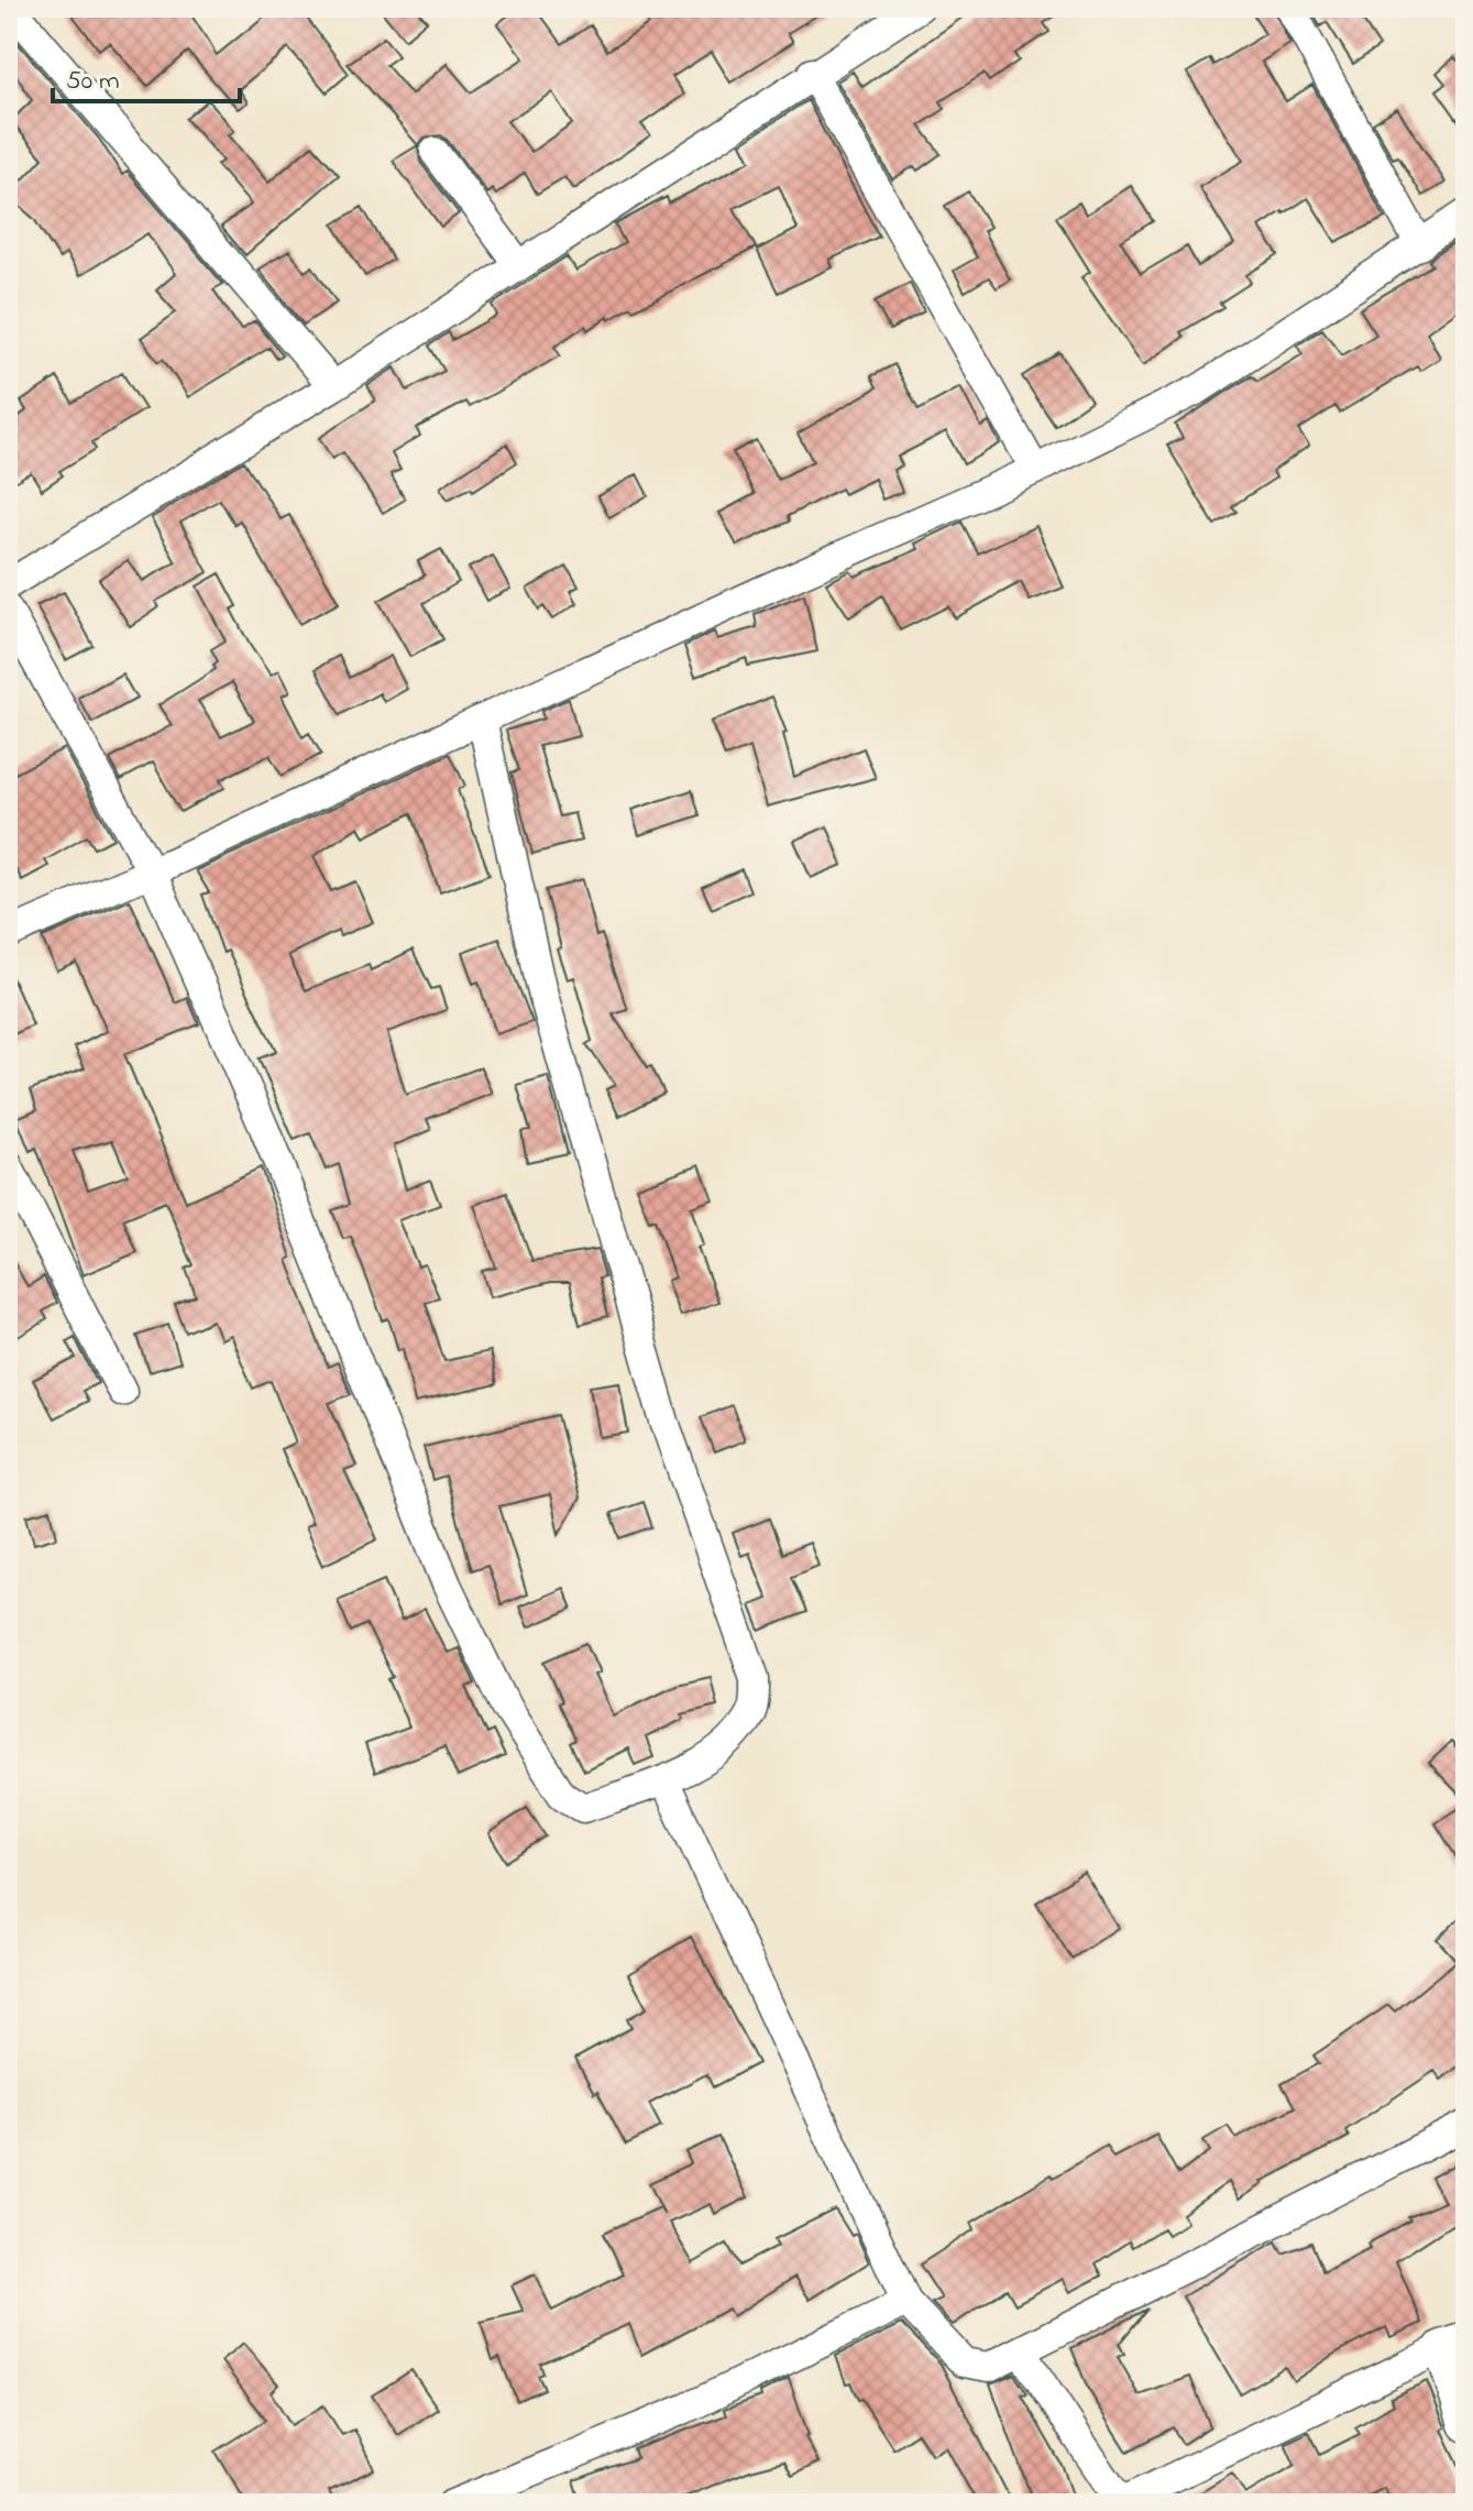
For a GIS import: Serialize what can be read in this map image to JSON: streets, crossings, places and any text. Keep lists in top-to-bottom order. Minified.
{"scale_bar":"50 m"}
